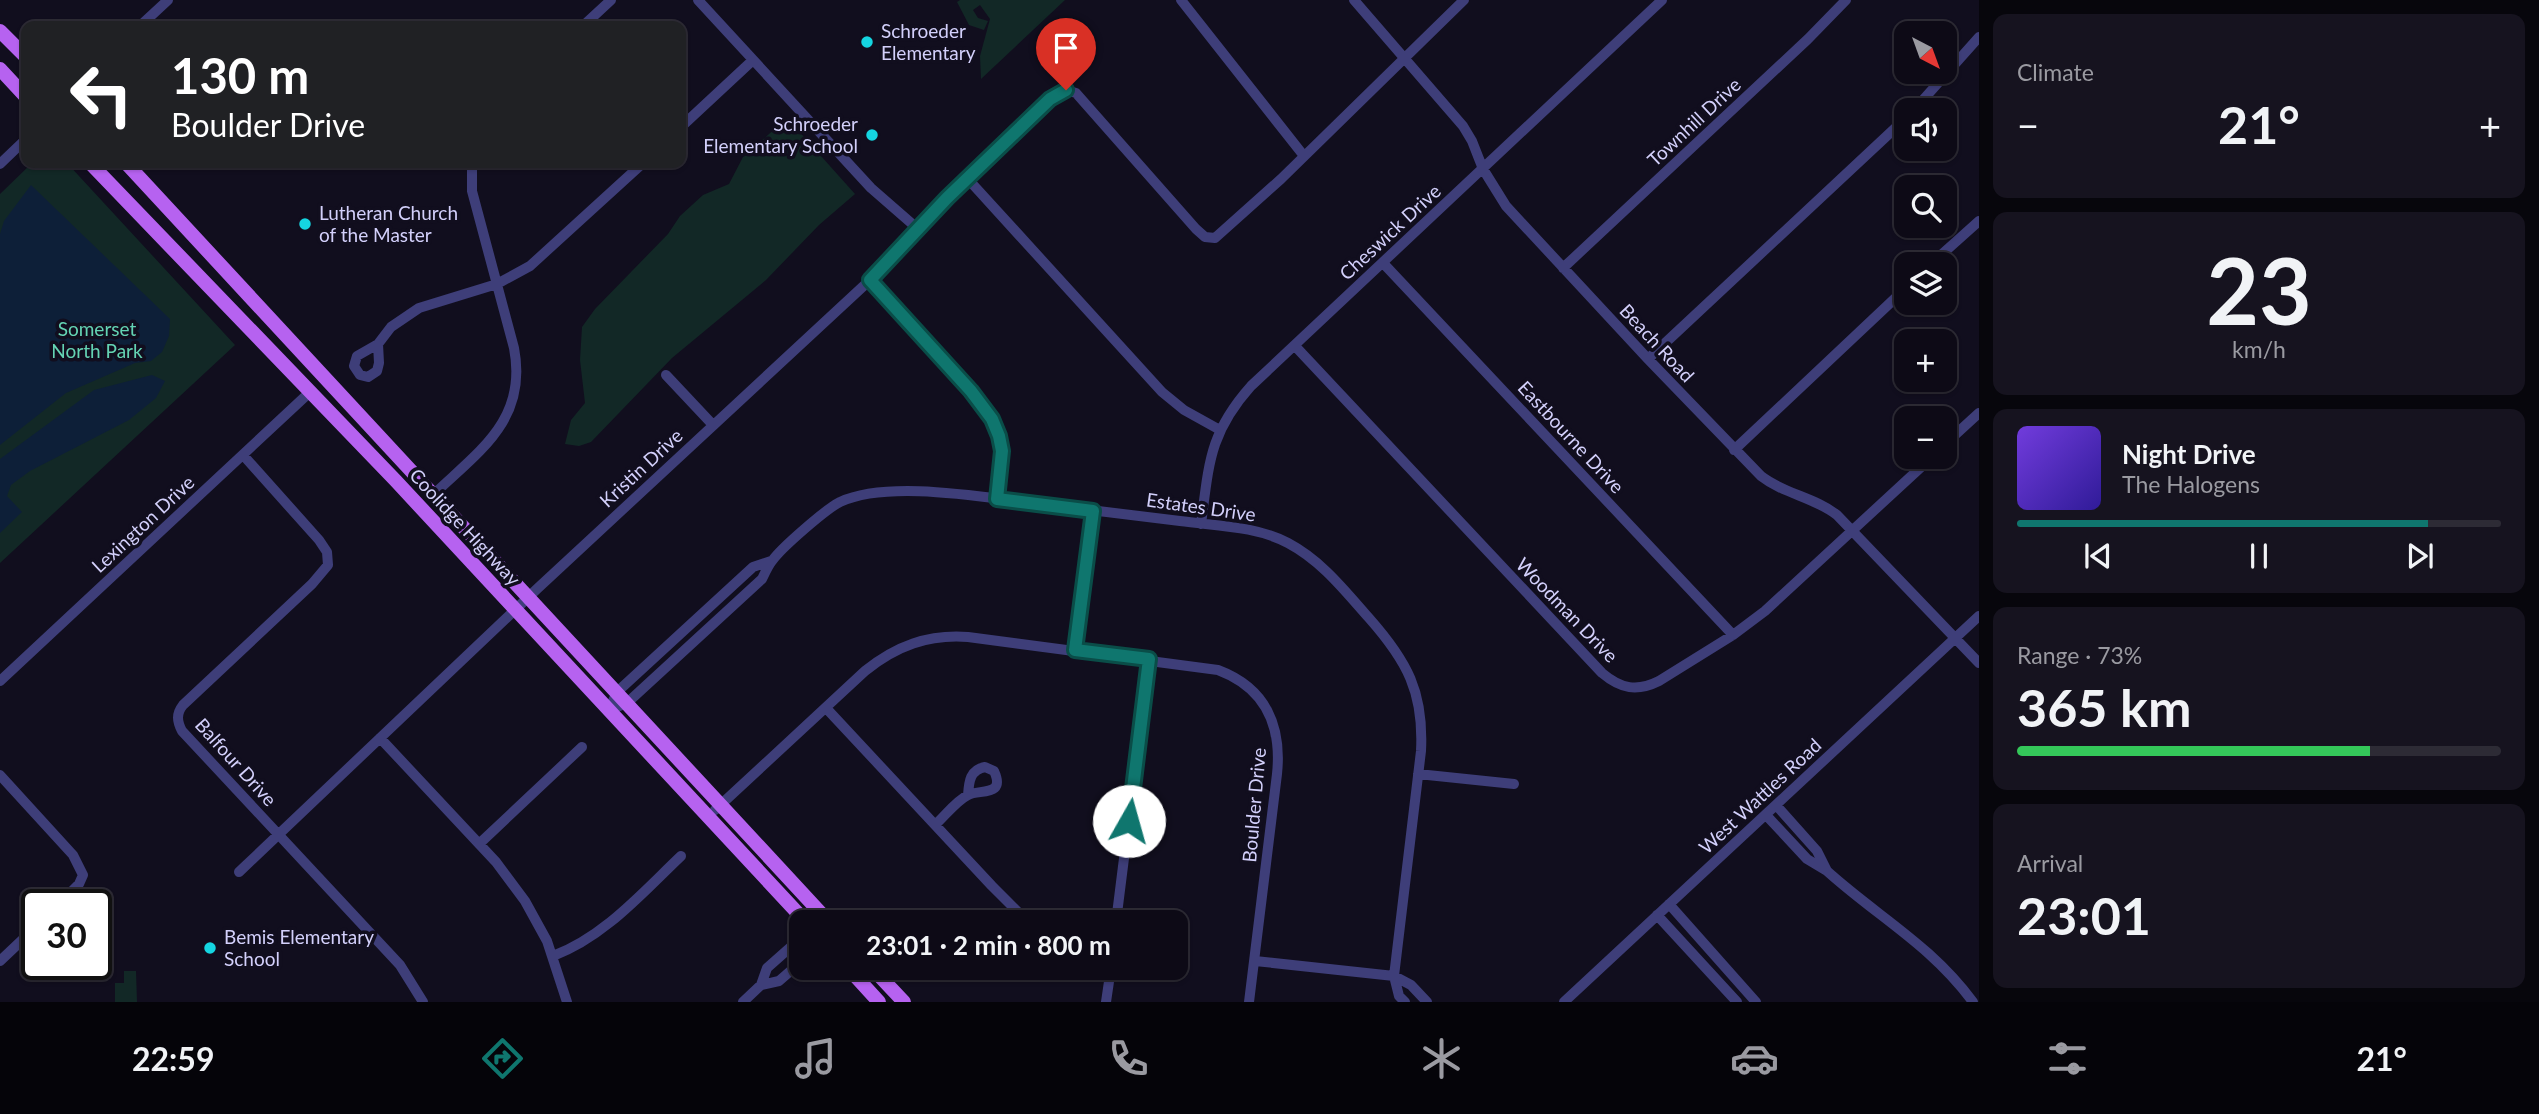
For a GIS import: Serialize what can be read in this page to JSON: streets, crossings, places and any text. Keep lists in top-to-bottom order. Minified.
{"streets":{"main road":["Coolidge Highway"],"street":["Townhill Drive","Cheswick Drive","Beach Road","Eastbourne Drive","Kristin Drive","Estates Drive","Lexington Drive","Woodman Drive","Balfour Drive","West Wattles Road","Boulder Drive"]},"crossings":[["Townhill Drive","Beach Road"],["Cheswick Drive","Beach Road"],["Cheswick Drive","Eastbourne Drive"],["Cheswick Drive","Estates Drive"],["Cheswick Drive","Woodman Drive"],["Beach Road","Woodman Drive"],["Beach Road","West Wattles Road"],["Eastbourne Drive","Woodman Drive"],["Kristin Drive","Coolidge Highway"],["Kristin Drive","Balfour Drive"],["Estates Drive","Coolidge Highway"],["Lexington Drive","Coolidge Highway"],["Lexington Drive","Balfour Drive"],["Coolidge Highway","Boulder Drive"]],"parks":["Somerset North Park"],"places":["Schroeder Elementary","Schroeder Elementary School","Lutheran Church of the Master","Bemis Elementary School"],"north":"bottom right","page":{"tile":["Climate",["23","km/h"],["Range · 73%","365 km"],["Arrival","23:01"]],"map_buttons":["+","−"],"turn":["130 m","Boulder Drive"],"heat":["−","21°","+"],"song":["Night Drive","The Halogens"],"limit":"30","trip":"23:01 · 2 min · 800 m","tabs":["22:59","21°"]}}
